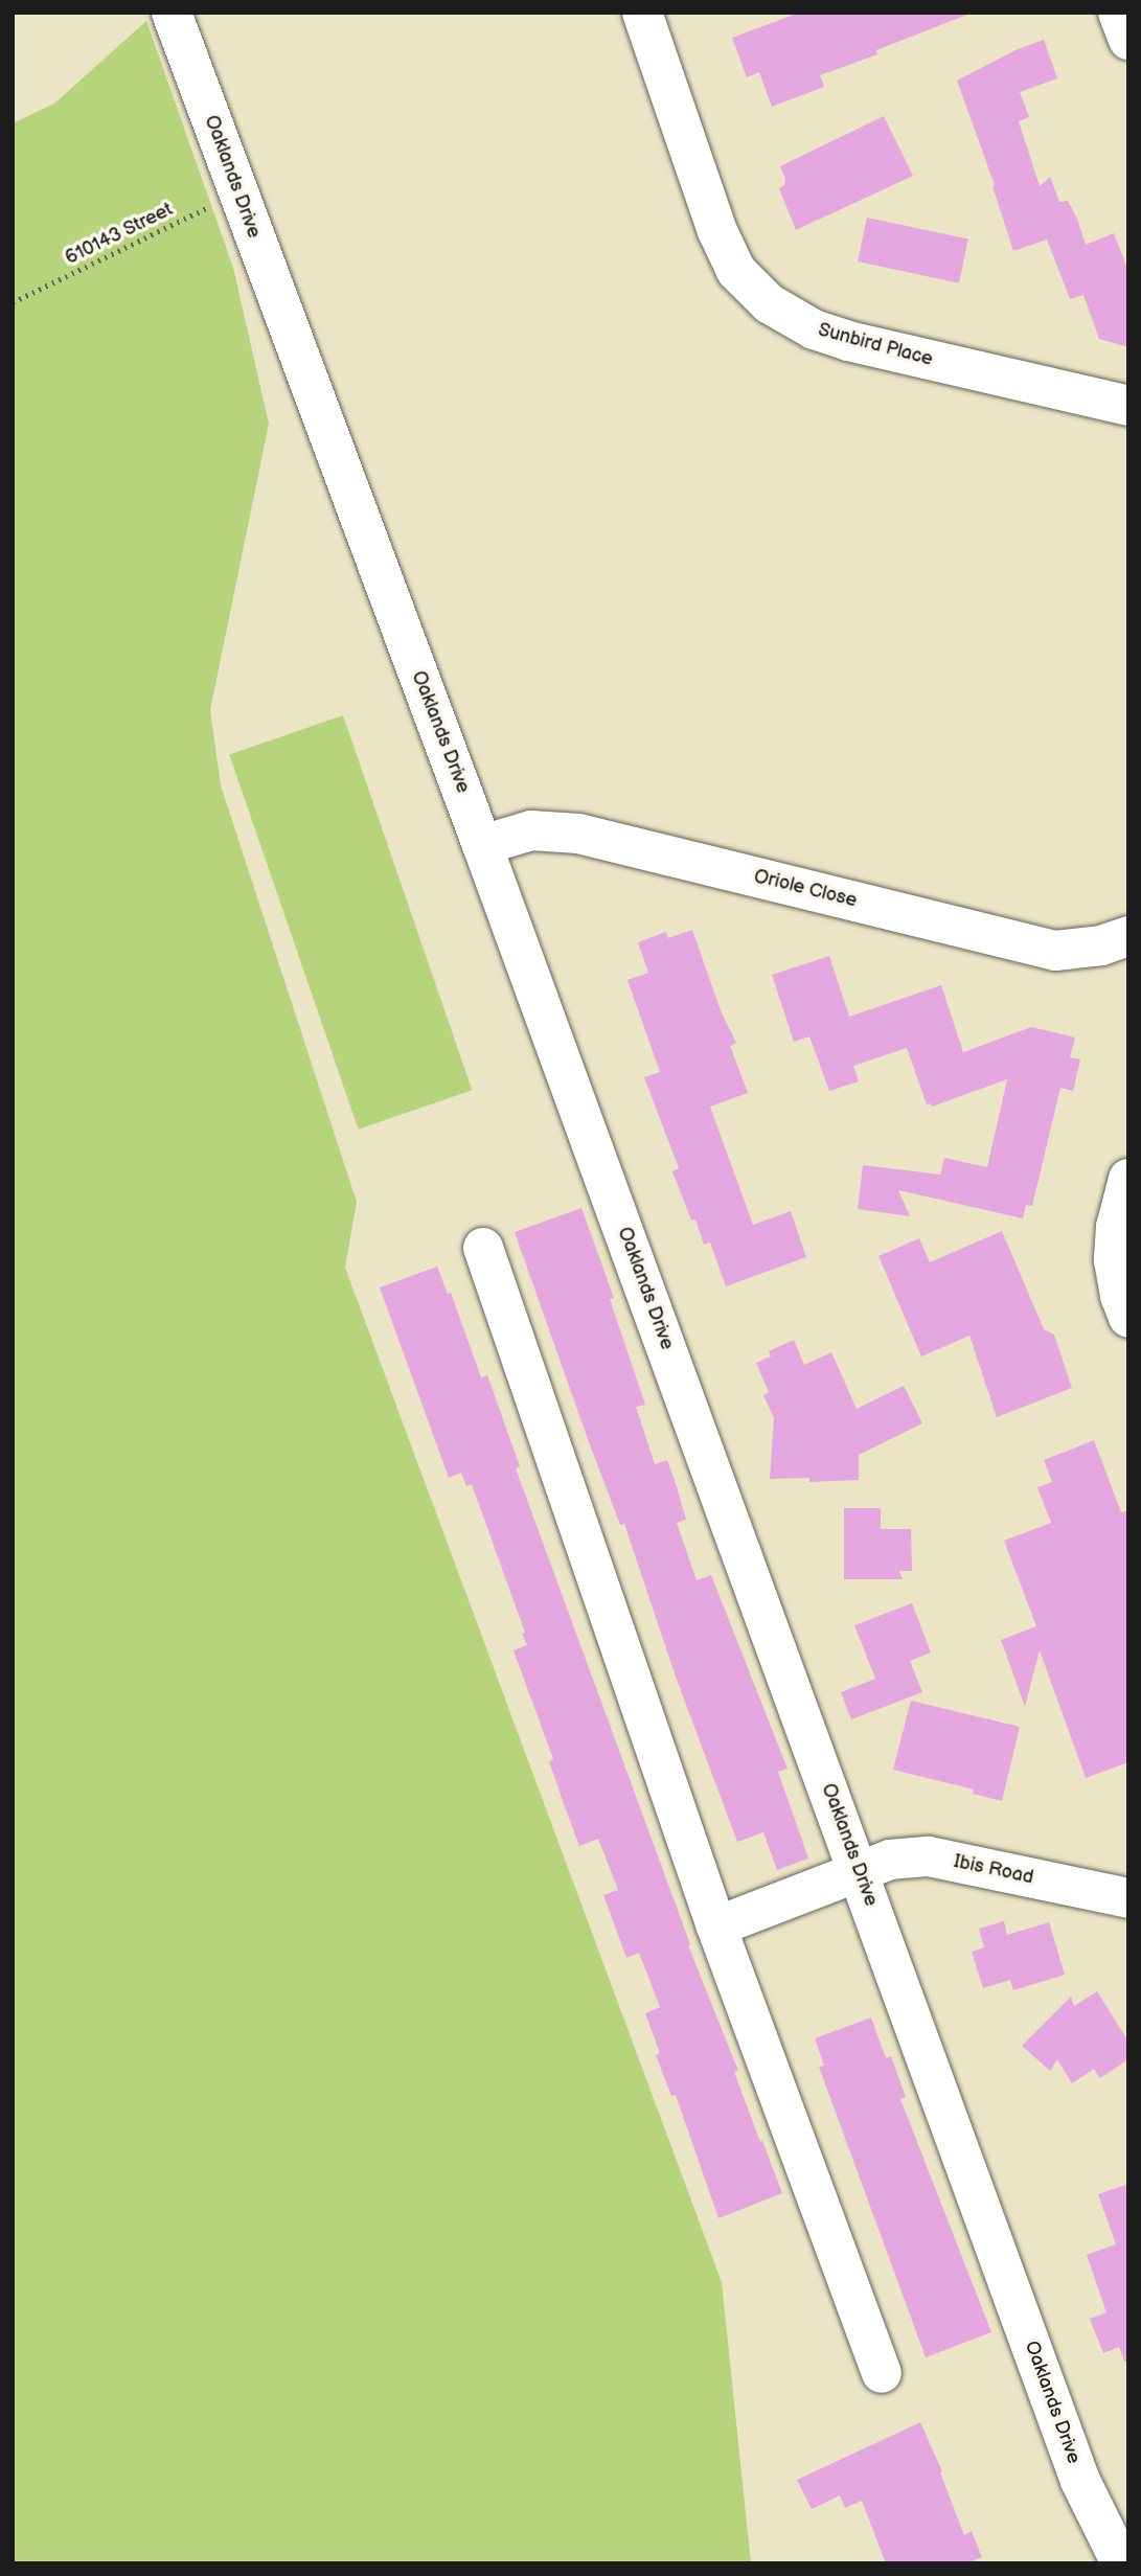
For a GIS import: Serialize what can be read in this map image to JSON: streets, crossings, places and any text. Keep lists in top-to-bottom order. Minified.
{"streets":{"street":["Oaklands Drive","Sunbird Place","Oriole Close","Ibis Road"],"path":["610143 Street"]},"crossings":[["Oaklands Drive","610143 Street"],["Oaklands Drive","Oriole Close"],["Oaklands Drive","Ibis Road"]]}
